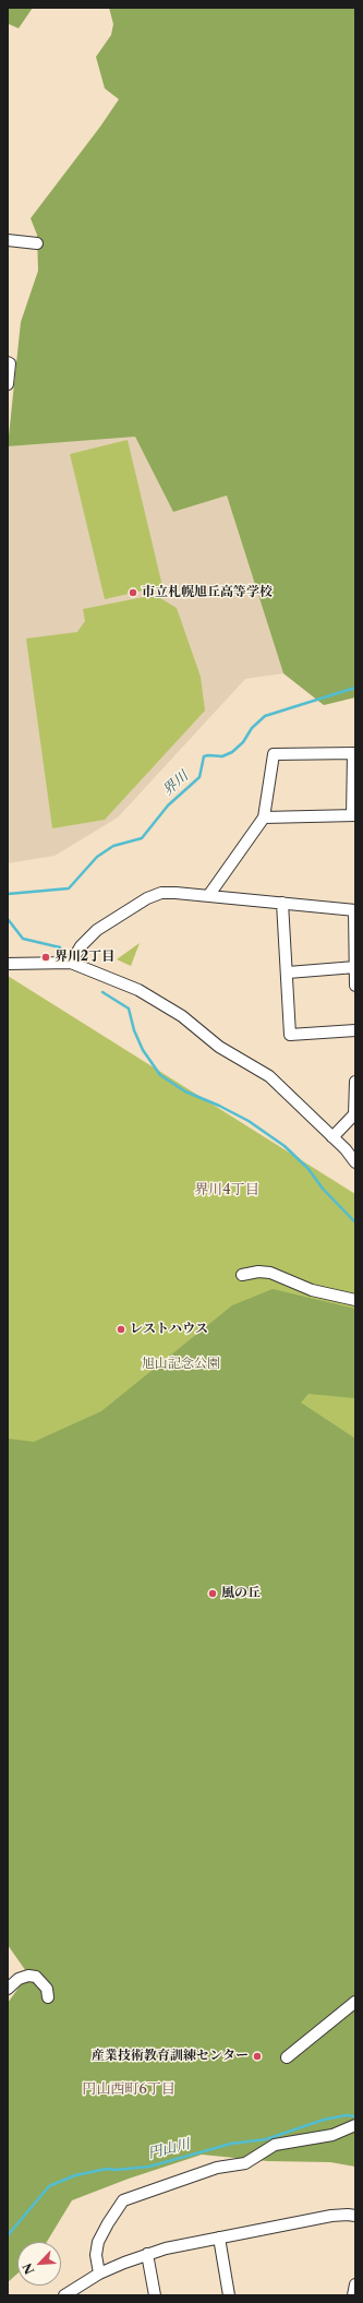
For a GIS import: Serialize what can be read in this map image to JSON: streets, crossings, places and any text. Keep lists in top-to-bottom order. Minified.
{"districts":["界川4丁目","円山西町6丁目"],"water":["界川","円山川"],"parks":["旭山記念公園"],"places":["市立札幌旭丘高等学校","界川2丁目","レストハウス","風の丘","産業技術教育訓練センター"],"north":"bottom left"}
